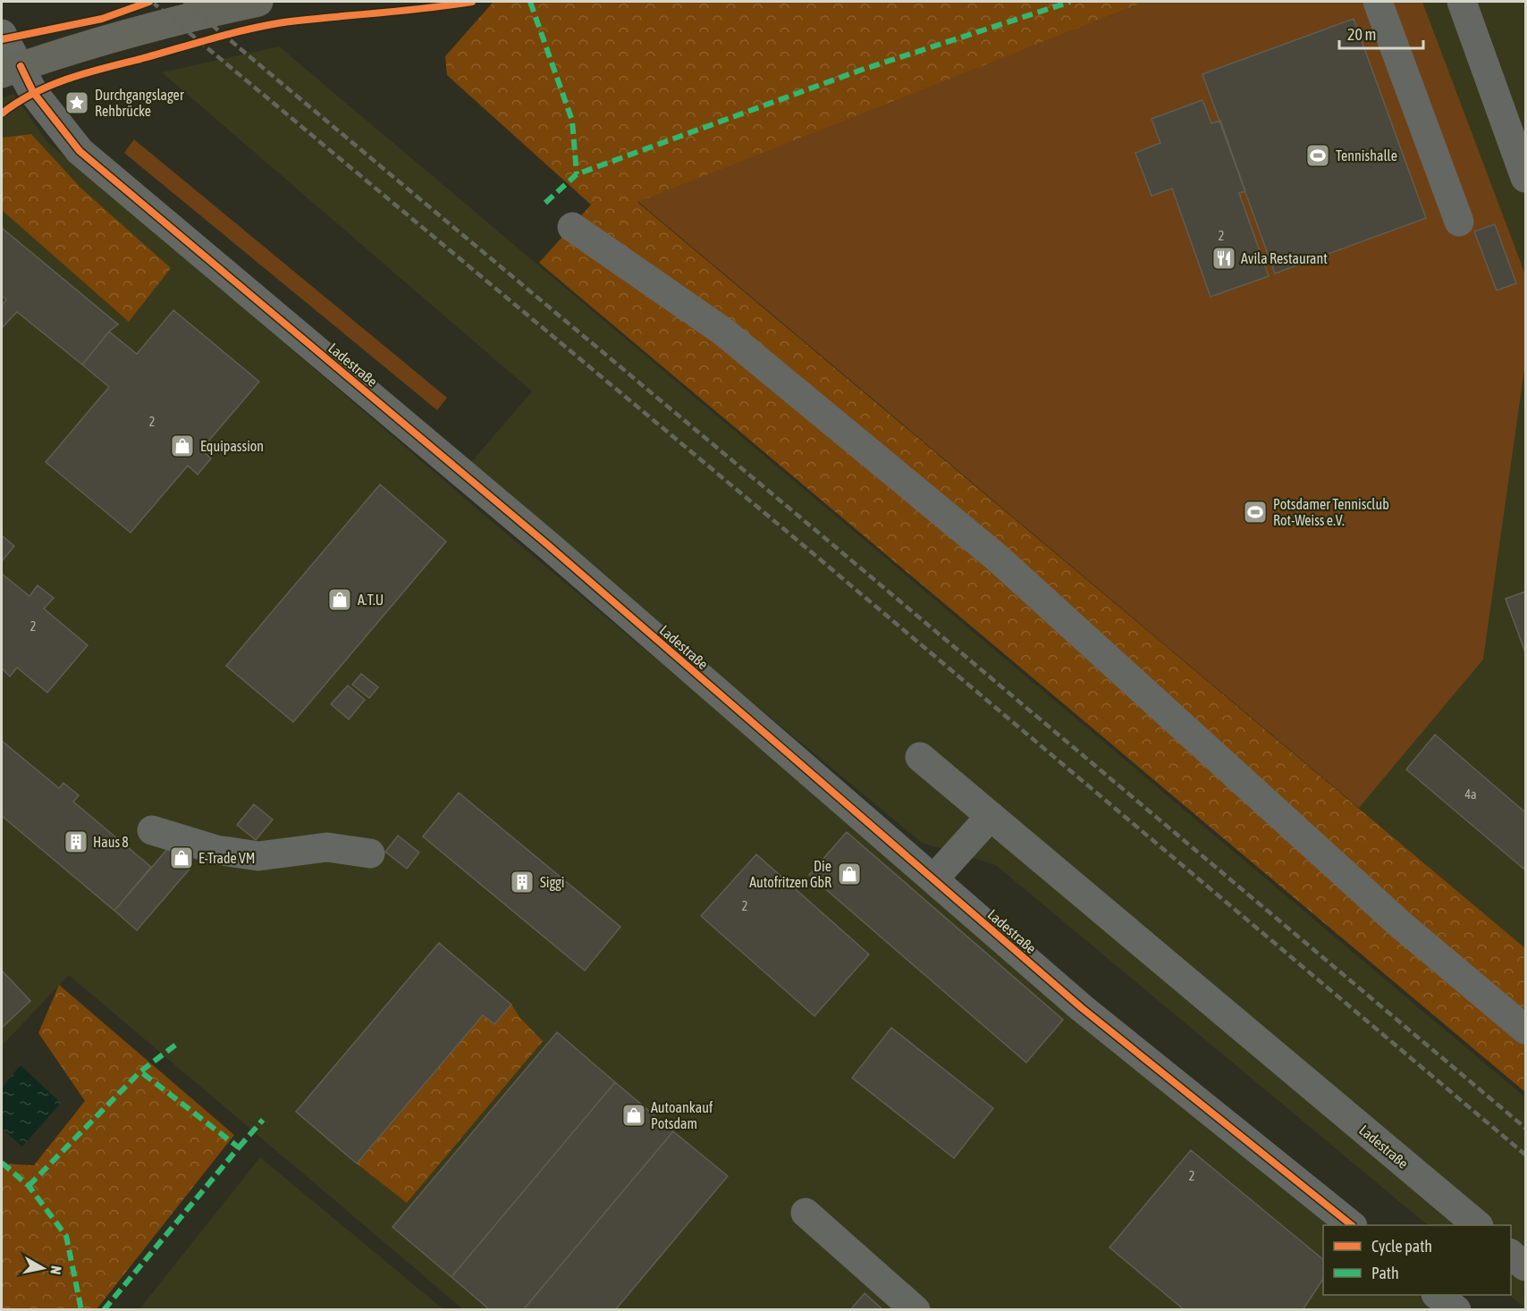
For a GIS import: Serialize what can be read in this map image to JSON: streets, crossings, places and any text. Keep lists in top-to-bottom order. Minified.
{"streets":{"street":["Ladestraße"]},"places":{"place":["Durchgangslager Rehbrücke"],"sports":["Tennishalle","Potsdamer Tennisclub Rot-Weiss e.V."],"restaurant":["Avila Restaurant"],"shop":["Equipassion","A.T.U","E-Trade VM","Die Autofritzen GbR","Autoankauf Potsdam"],"building":["Haus 8","Siggi"]},"house_numbers":["2","2","2","4a","2","2"],"legend":["Cycle path","Path"],"scale_bar":"20 m","north":"right"}
